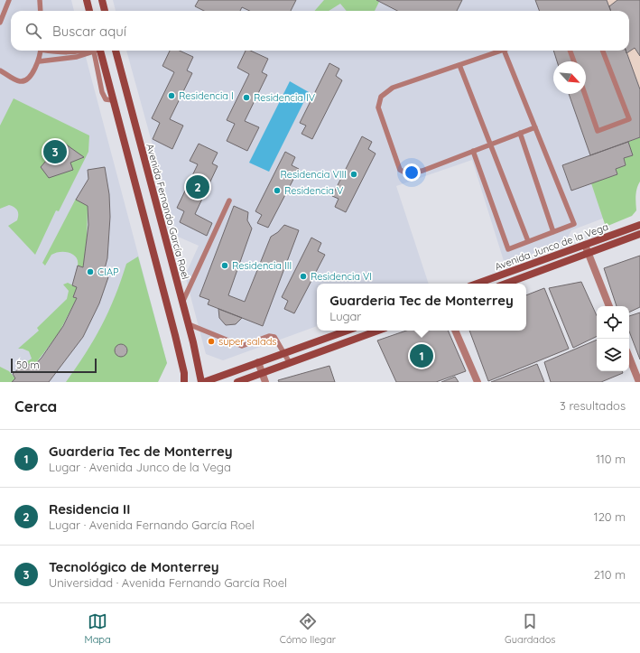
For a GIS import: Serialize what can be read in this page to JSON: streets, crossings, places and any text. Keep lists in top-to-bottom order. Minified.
{"streets":{"street":["Avenida Fernando García Roel","Avenida Junco de la Vega"]},"places":["Residencia I","Residencia IV","Residencia VIII","Residencia V","Residencia III","CIAP","Residencia VI","super salads"],"scale_bar":"50 m","north":"bottom right","page":{"search":"Buscar aquí","pins":["3","2","1"],"popup":["Guarderia Tec de Monterrey","Lugar"],"scale":"50 m","heading":["Cerca","3 resultados"],"list":[{"mark":"1","name":"Guarderia Tec de Monterrey","note":"Lugar · Avenida Junco de la Vega","value":"110 m"},{"mark":"2","name":"Residencia II","note":"Lugar · Avenida Fernando García Roel","value":"120 m"},{"mark":"3","name":"Tecnológico de Monterrey","note":"Universidad · Avenida Fernando García Roel","value":"210 m"}],"nav":["Mapa","Cómo llegar","Guardados"]}}
